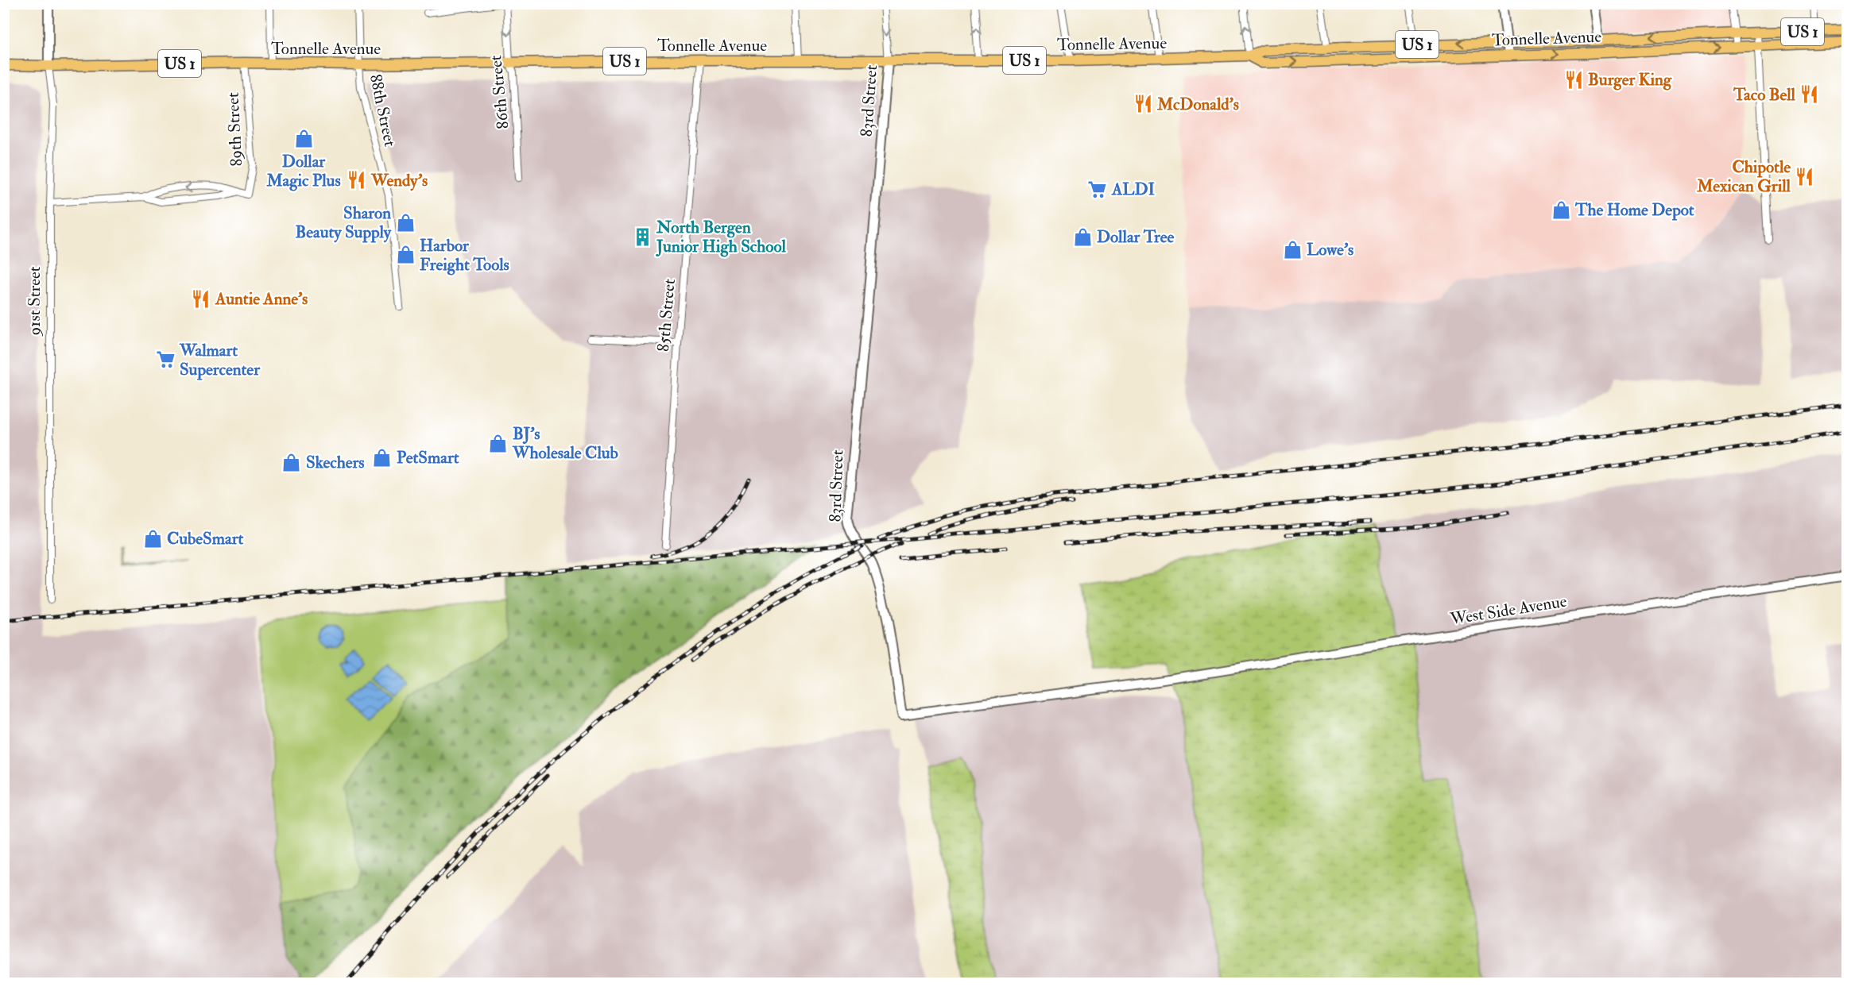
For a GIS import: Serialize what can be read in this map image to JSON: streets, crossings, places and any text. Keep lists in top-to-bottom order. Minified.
{"streets":{"main road":["US 1","Tonnelle Avenue"],"street":["86th Street","83rd Street","88th Street","89th Street","91st Street","85th Street","West Side Avenue"]},"crossings":[["Tonnelle Avenue","86th Street"],["Tonnelle Avenue","83rd Street"],["Tonnelle Avenue","88th Street"],["Tonnelle Avenue","89th Street"],["Tonnelle Avenue","91st Street"],["Tonnelle Avenue","85th Street"],["83rd Street","West Side Avenue"]],"places":{"restaurant":["Burger King","Taco Bell","McDonald's","Chipotle Mexican Grill","Wendy's","Auntie Anne's"],"shop":["Dollar Magic Plus","The Home Depot","Sharon Beauty Supply","Dollar Tree","Lowe's","Harbor Freight Tools","BJ's Wholesale Club","PetSmart","Skechers","CubeSmart"],"supermarket":["ALDI","Walmart Supercenter"],"building":["North Bergen Junior High School"]}}
